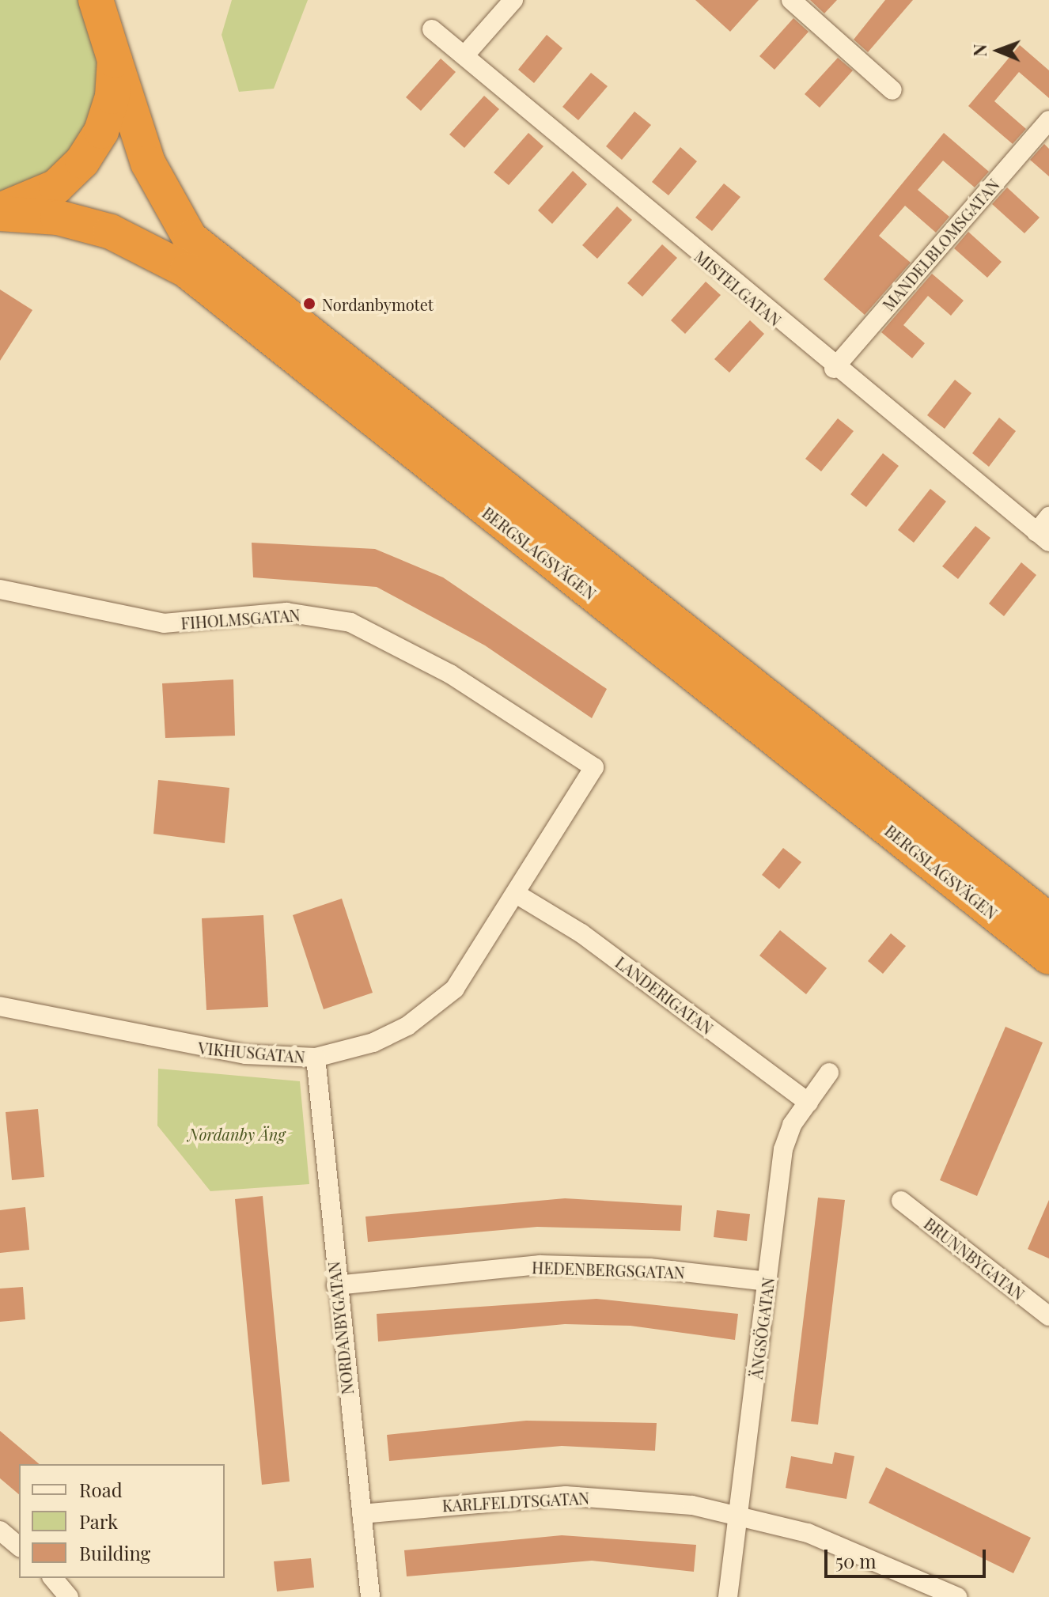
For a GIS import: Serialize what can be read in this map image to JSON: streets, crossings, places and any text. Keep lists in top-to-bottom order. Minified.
{"streets":{"highway":["BERGSLAGSVÄGEN"],"street":["MANDELBLOMSGATAN","MISTELGATAN","FIHOLMSGATAN","LANDERIGATAN","VIKHUSGATAN","BRUNNBYGATAN","HEDENBERGSGATAN","NORDANBYGATAN","ÄNGSÖGATAN","KARLFELDTSGATAN"]},"crossings":[["MANDELBLOMSGATAN","MISTELGATAN"],["FIHOLMSGATAN","VIKHUSGATAN"],["LANDERIGATAN","VIKHUSGATAN"],["LANDERIGATAN","ÄNGSÖGATAN"],["VIKHUSGATAN","NORDANBYGATAN"],["HEDENBERGSGATAN","NORDANBYGATAN"],["HEDENBERGSGATAN","ÄNGSÖGATAN"],["NORDANBYGATAN","KARLFELDTSGATAN"],["ÄNGSÖGATAN","KARLFELDTSGATAN"]],"parks":["Nordanby Äng"],"places":["Nordanbymotet"],"legend":["Road","Park","Building"],"scale_bar":"50 m","north":"left"}
